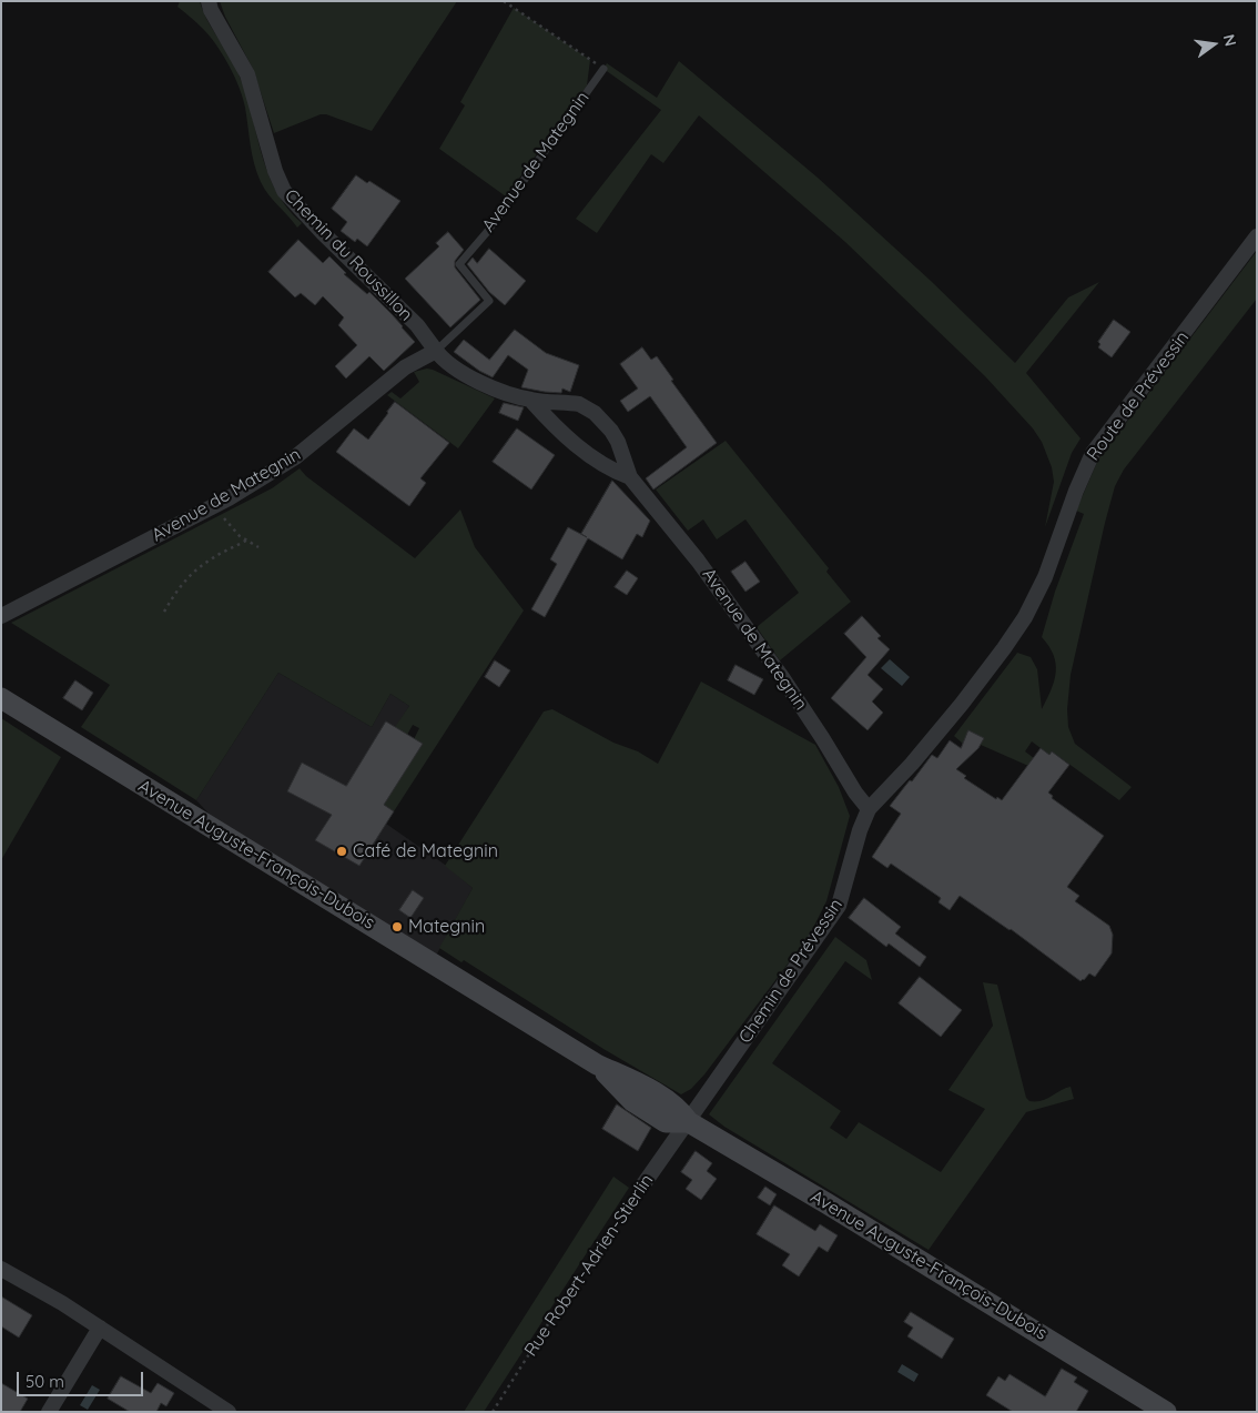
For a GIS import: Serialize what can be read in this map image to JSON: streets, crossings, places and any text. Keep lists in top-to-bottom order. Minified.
{"streets":{"main road":["Avenue Auguste-François-Dubois"],"street":["Avenue de Mategnin","Chemin du Roussillon","Route de Prévessin","Chemin de Prévessin","Rue Robert-Adrien-Stierlin"]},"crossings":[["Avenue de Mategnin","Chemin du Roussillon"],["Avenue de Mategnin","Route de Prévessin"],["Avenue de Mategnin","Chemin de Prévessin"],["Route de Prévessin","Chemin de Prévessin"],["Avenue Auguste-François-Dubois","Chemin de Prévessin"],["Avenue Auguste-François-Dubois","Rue Robert-Adrien-Stierlin"],["Chemin de Prévessin","Rue Robert-Adrien-Stierlin"]],"places":["Café de Mategnin","Mategnin"],"scale_bar":"50 m","north":"right"}
